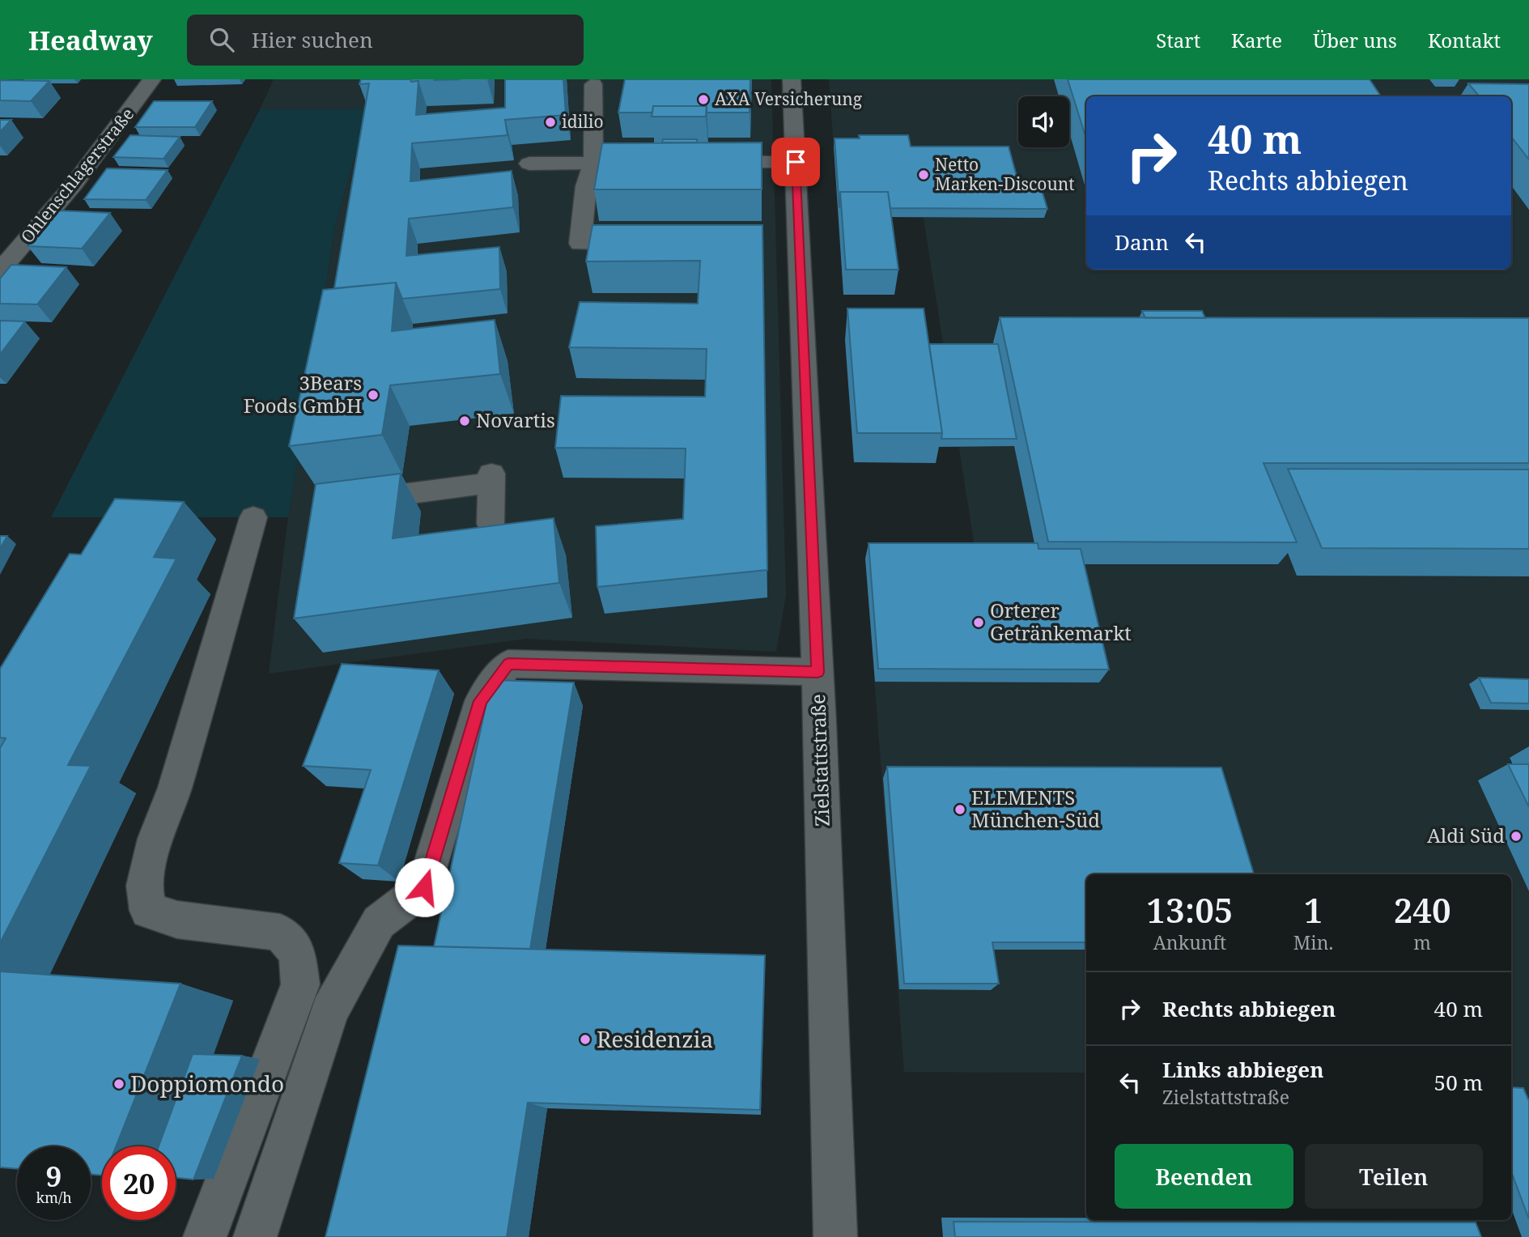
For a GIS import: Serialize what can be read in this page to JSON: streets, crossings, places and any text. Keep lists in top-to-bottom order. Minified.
{"streets":{"street":["Ohlenschlagerstraße","Zielstattstraße"]},"places":["AXA Versicherung","idilio","Netto Marken-Discount","3Bears Foods GmbH","Novartis","Orterer Getränkemarkt","ELEMENTS München-Süd","Aldi Süd","Residenzia","Doppiomondo"],"page":{"header":"Headway","search":"Hier suchen","nav":["Start","Karte","Über uns","Kontakt"],"turn":["40 m","Rechts abbiegen"],"then":"Dann","eta":["13:05","Ankunft","1","Min.","240","m"],"list":[{"name":"Rechts abbiegen","value":"40 m"},{"name":"Links abbiegen","note":"Zielstattstraße","value":"50 m"}],"buttons":["Beenden","Teilen"],"speed":"9 km/h","limit":"20"}}
